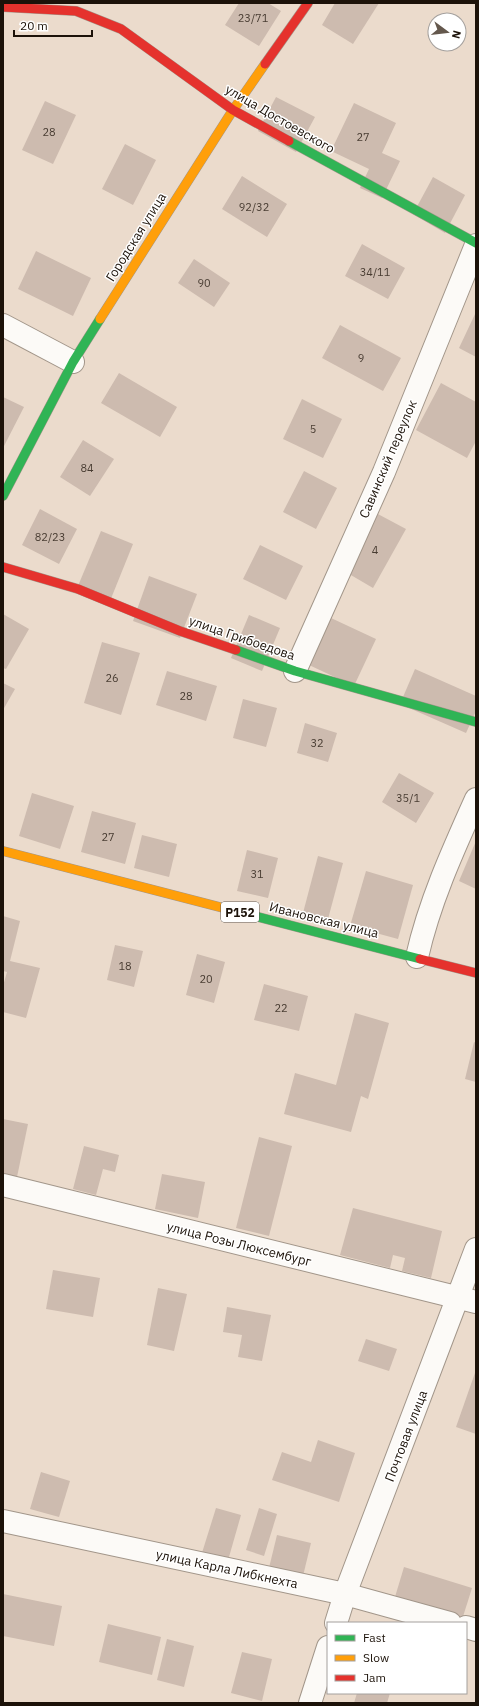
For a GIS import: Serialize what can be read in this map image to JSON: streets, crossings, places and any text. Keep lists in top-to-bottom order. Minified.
{"streets":{"street":["улица Достоевского","Городская улица","Савинский переулок","улица Грибоедова","Р152","Ивановская улица","улица Розы Люксембург","Почтовая улица","улица Карла Либкнехта"]},"crossings":[["улица Достоевского","Городская улица"],["улица Достоевского","Савинский переулок"],["Савинский переулок","улица Грибоедова"],["улица Розы Люксембург","Почтовая улица"],["Почтовая улица","улица Карла Либкнехта"]],"house_numbers":["23/71","28","27","92/32","34/11","90","9","5","84","82/23","4","26","28","32","35/1","27","31","18","20","22"],"legend":["Fast","Slow","Jam"],"scale_bar":"20 m","north":"right"}
